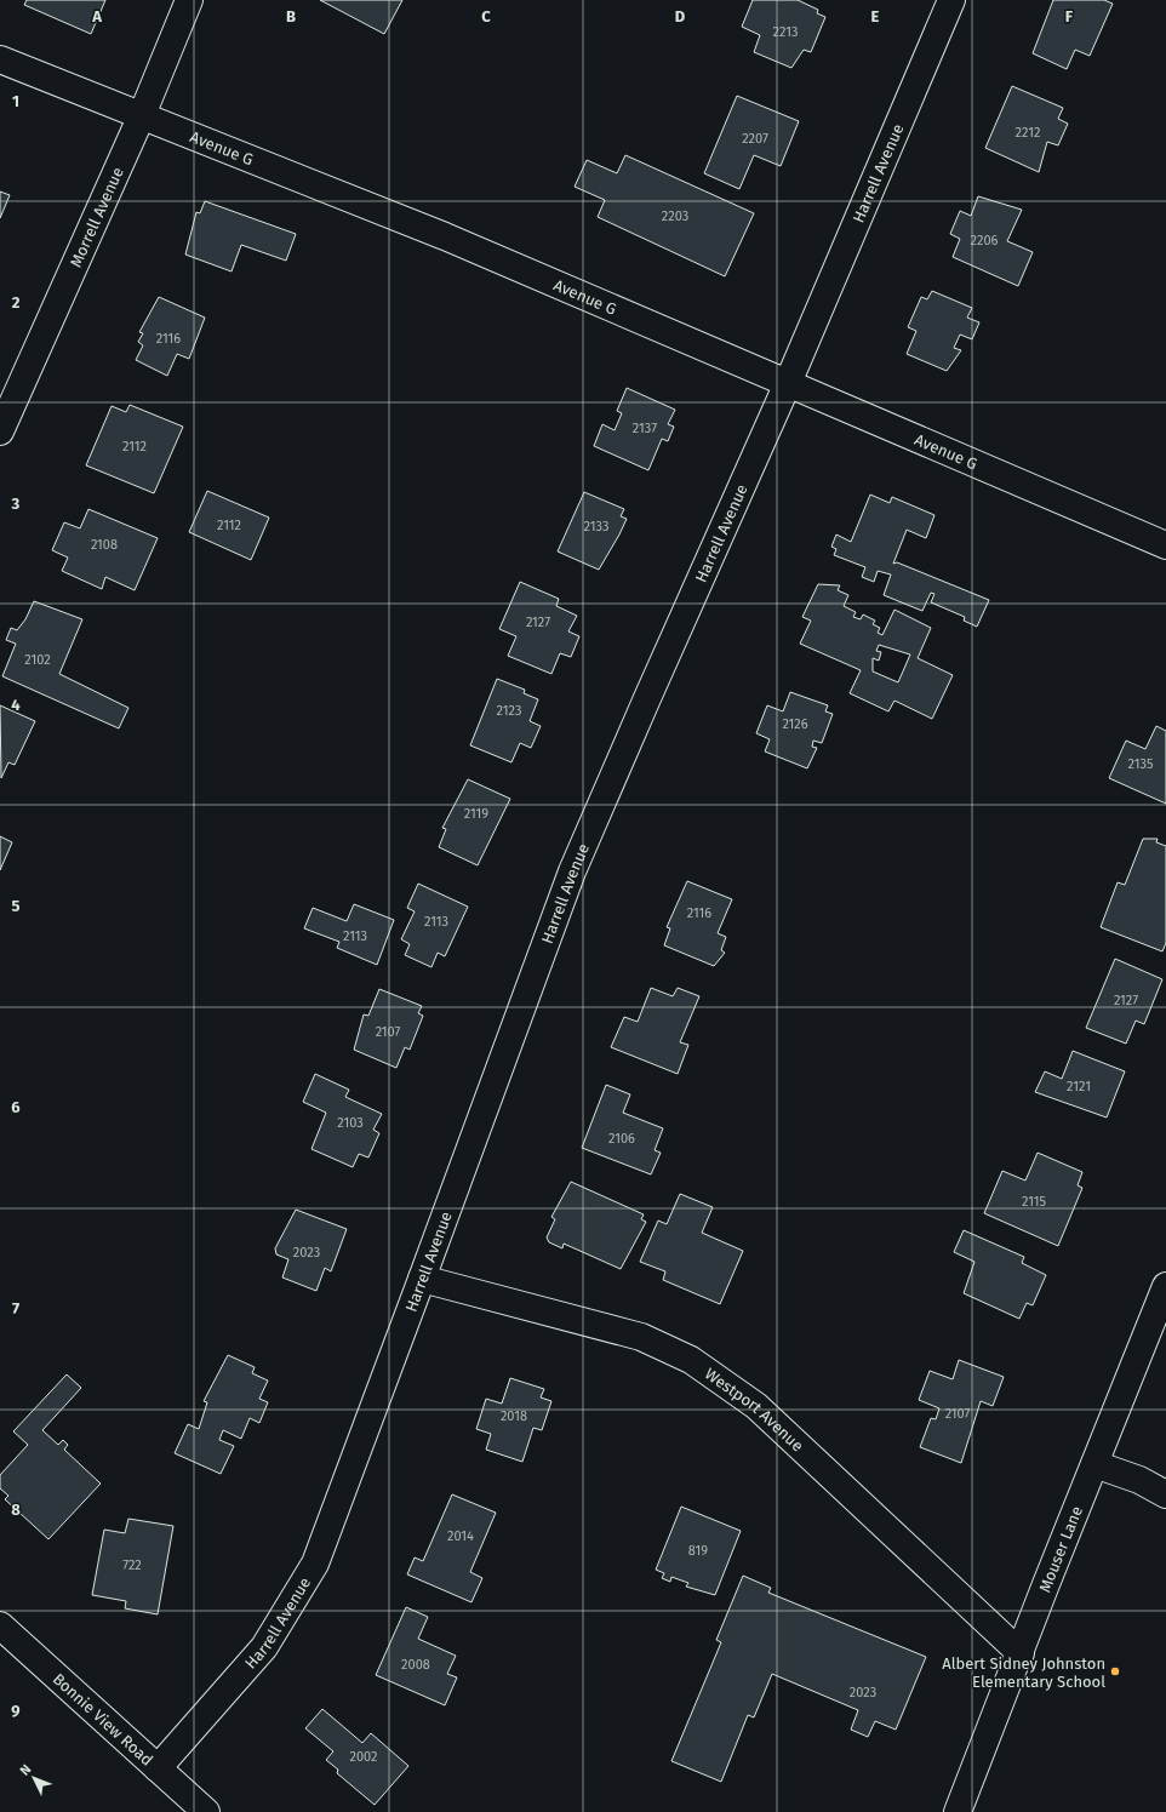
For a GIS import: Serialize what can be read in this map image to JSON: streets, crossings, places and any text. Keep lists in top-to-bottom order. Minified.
{"streets":{"street":["Avenue G","Harrell Avenue","Morrell Avenue","Westport Avenue","Mouser Lane","Bonnie View Road"]},"crossings":[["Avenue G","Harrell Avenue"],["Avenue G","Morrell Avenue"],["Harrell Avenue","Westport Avenue"],["Harrell Avenue","Bonnie View Road"],["Westport Avenue","Mouser Lane"]],"places":["Albert Sidney Johnston Elementary School"],"house_numbers":["2213","2212","2207","2203","2206","2116","2137","2112","2112","2133","2108","2127","2102","2123","2126","2135","2119","2116","2113","2113","2127","2107","2121","2103","2106","2115","2023","2107","2018","2014","819","722","2008","2023","2002"],"north":"top left","grid":{"columns":["A","B","C","D","E","F"],"rows":["1","2","3","4","5","6","7","8","9"]}}
